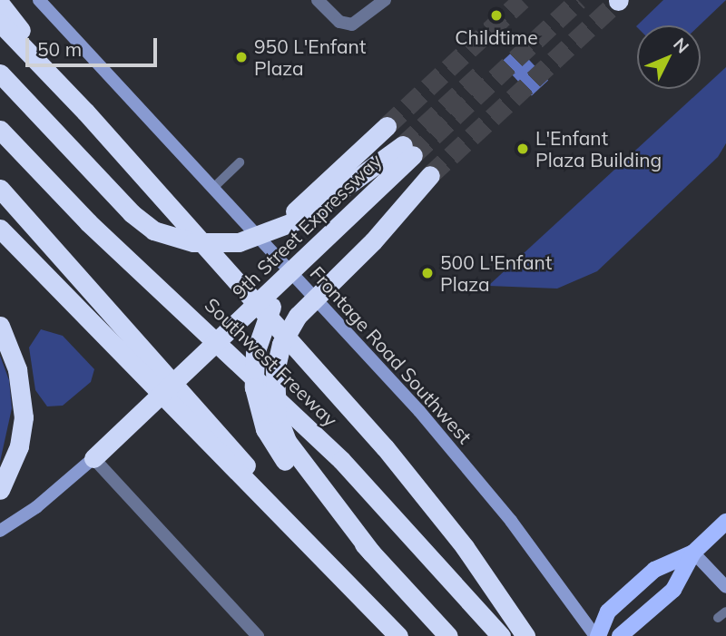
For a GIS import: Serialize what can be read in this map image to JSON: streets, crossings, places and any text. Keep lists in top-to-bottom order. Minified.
{"streets":{"highway":["9th Street Expressway","Southwest Freeway"],"street":["Frontage Road Southwest"]},"places":["Childtime","950 L'Enfant Plaza","L'Enfant Plaza Building","500 L'Enfant Plaza"],"scale_bar":"50 m","north":"top right"}
